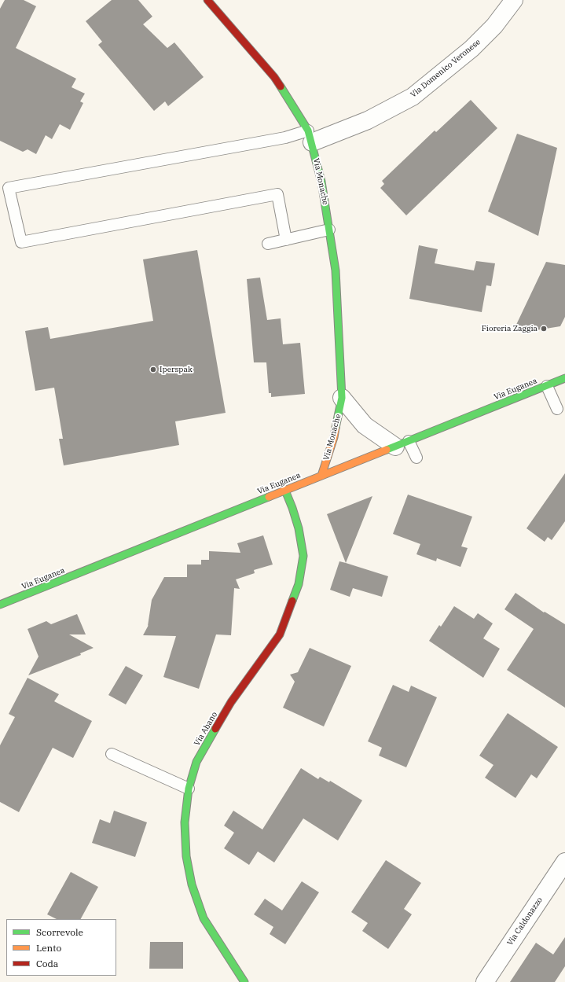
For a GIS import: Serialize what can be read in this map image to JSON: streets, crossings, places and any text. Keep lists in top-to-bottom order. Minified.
{"streets":{"street":["Via Domenico Veronese","Via Monache","Via Euganea","Via Abano","Via Caldonazzo"]},"crossings":[["Via Domenico Veronese","Via Monache"],["Via Monache","Via Euganea"],["Via Euganea","Via Abano"]],"places":["Fioreria Zaggia","Iperspak"],"legend":["Scorrevole","Lento","Coda"]}
